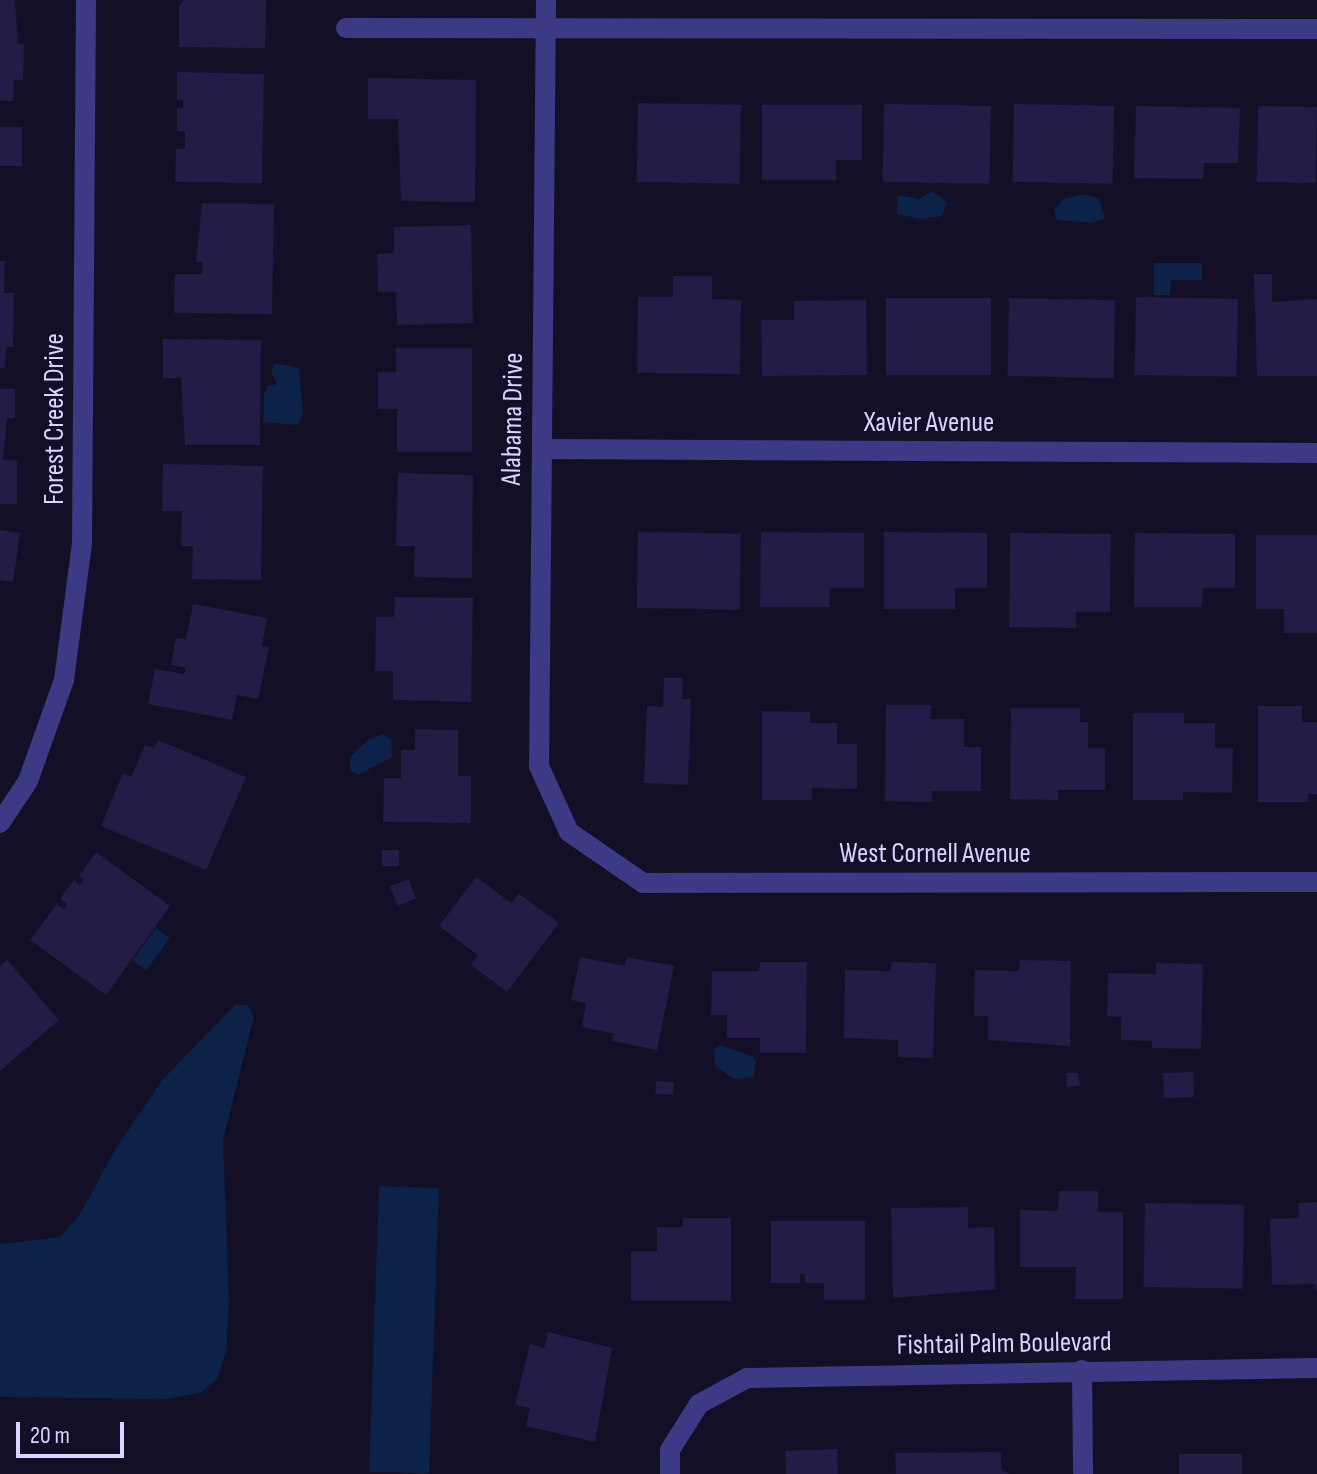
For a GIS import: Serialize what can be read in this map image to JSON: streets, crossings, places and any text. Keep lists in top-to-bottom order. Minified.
{"streets":{"street":["Forest Creek Drive","Alabama Drive","Xavier Avenue","West Cornell Avenue","Fishtail Palm Boulevard"]},"crossings":[["Alabama Drive","Xavier Avenue"],["Alabama Drive","West Cornell Avenue"]],"scale_bar":"20 m"}
